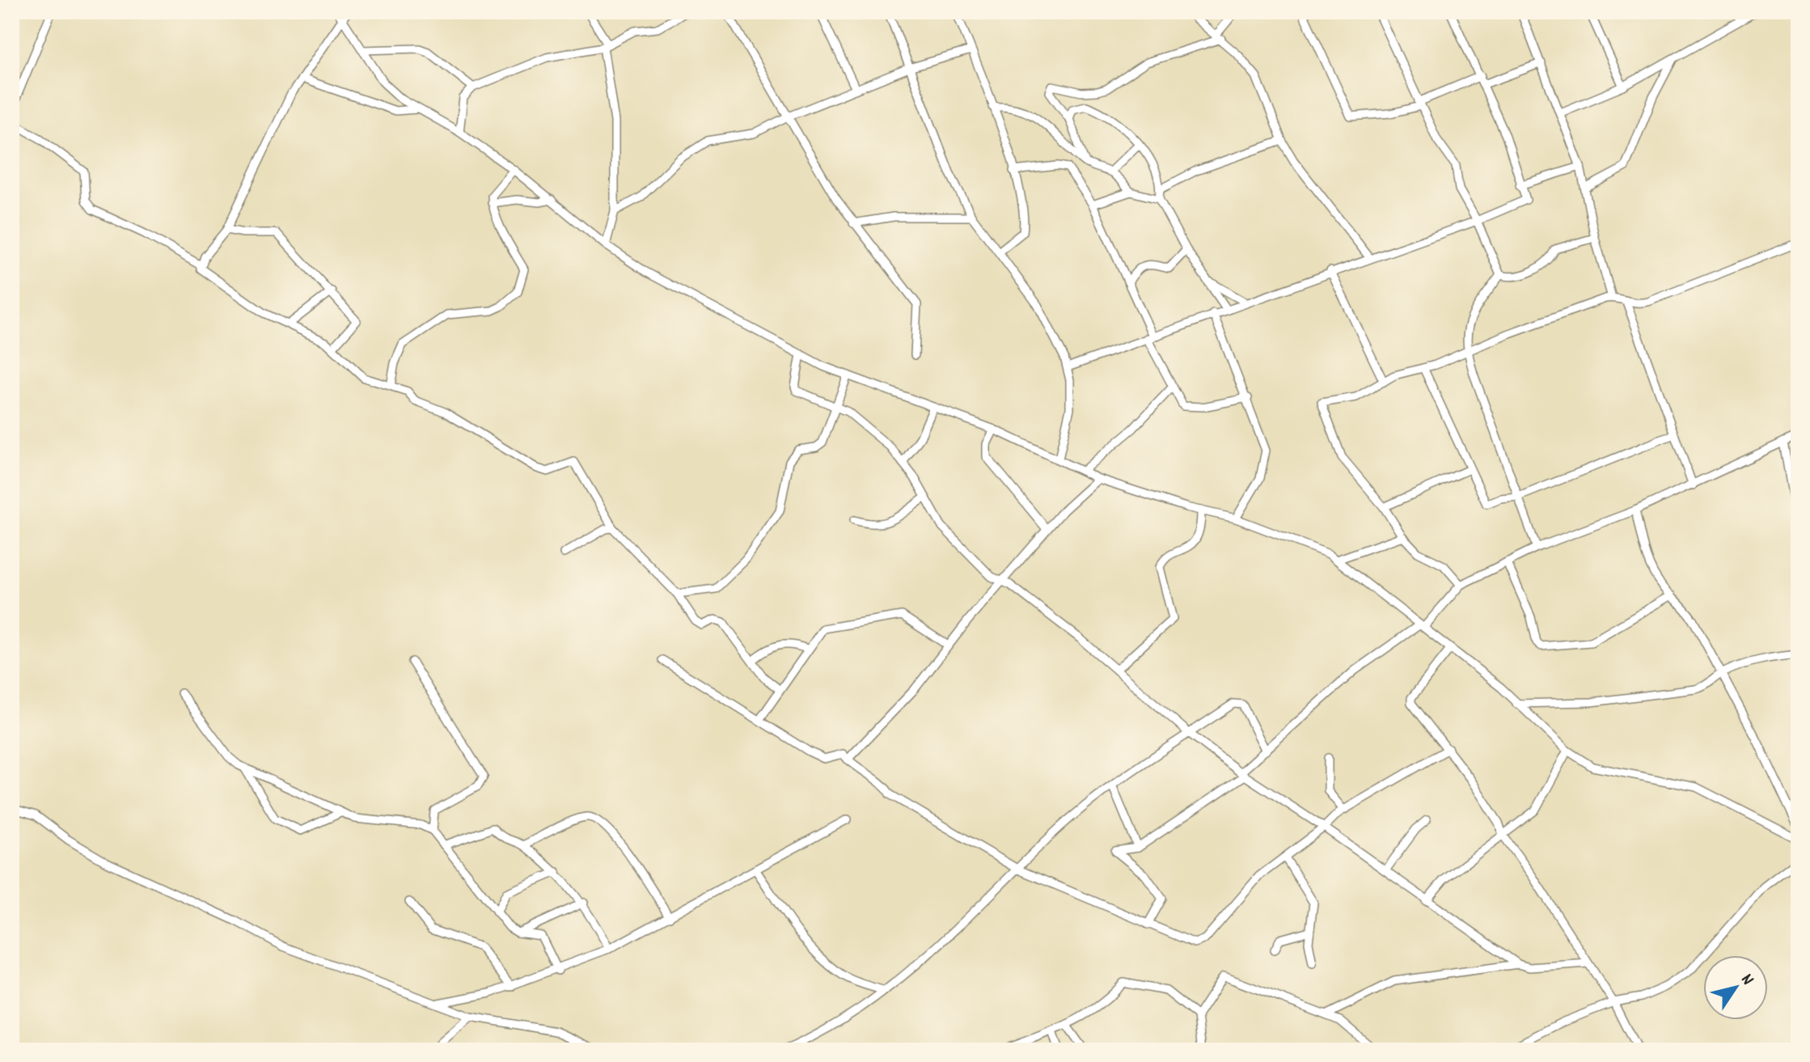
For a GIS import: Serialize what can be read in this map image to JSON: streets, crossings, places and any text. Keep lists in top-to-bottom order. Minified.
{"north":"top right"}
